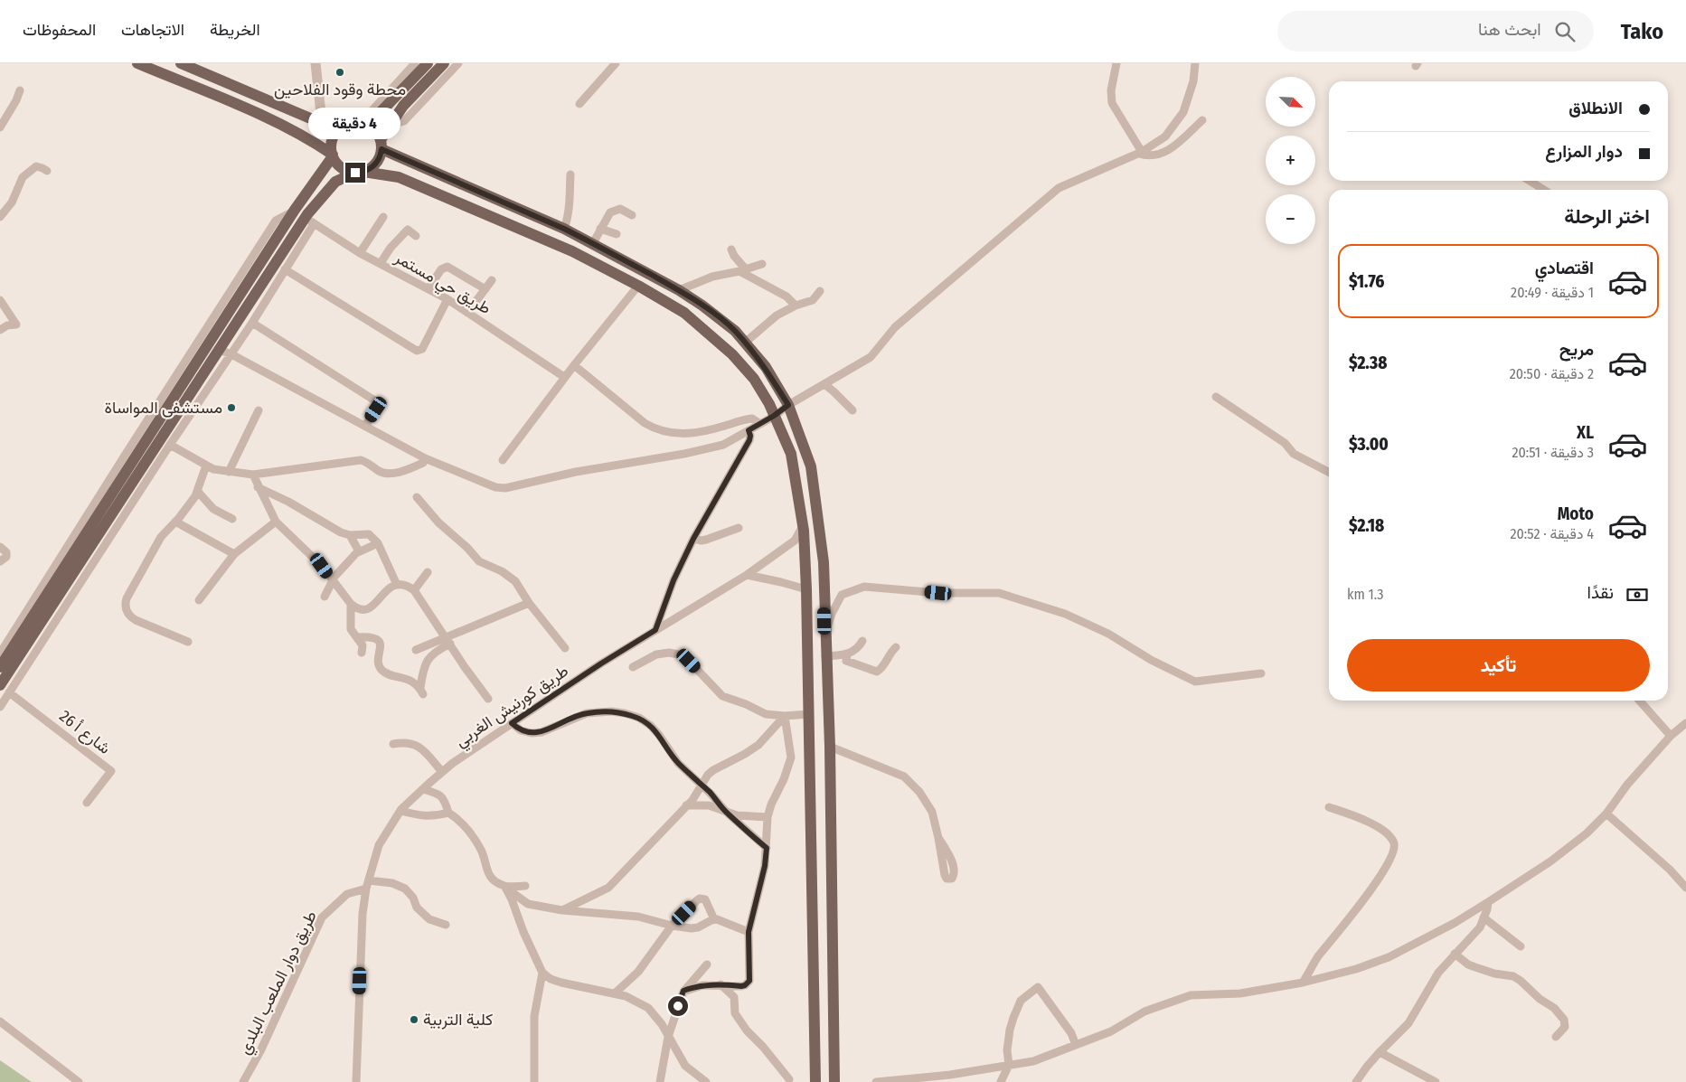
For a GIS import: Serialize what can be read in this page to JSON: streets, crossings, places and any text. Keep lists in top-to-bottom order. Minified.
{"streets":{"street":["طريق حي مستمر","طريق كورنيش الغربي","شارع أ 26","طريق دوار الملعب البلدي"]},"crossings":[["طريق كورنيش الغربي","طريق دوار الملعب البلدي"]],"places":["محطة وقود الفلاحين","مستشفى المواساة","كلية التربية"],"north":"bottom right","page":{"header":"Tako","search":"ابحث هنا","nav":["الخريطة","الاتجاهات","المحفوظات"],"map_buttons":["+","−"],"banner":["الانطلاق","دوار المزارع"],"bubble":"4 دقيقة","heading":"اختر الرحلة","list":[{"name":"اقتصادي","note":"1 دقيقة · 20:49","value":"$1.76"},{"name":"مريح","note":"2 دقيقة · 20:50","value":"$2.38"},{"name":"XL","note":"3 دقيقة · 20:51","value":"$3.00"},{"name":"Moto","note":"4 دقيقة · 20:52","value":"$2.18"}],"pay":["نقدًا","1.3 km"],"buttons":"تأكيد"}}
